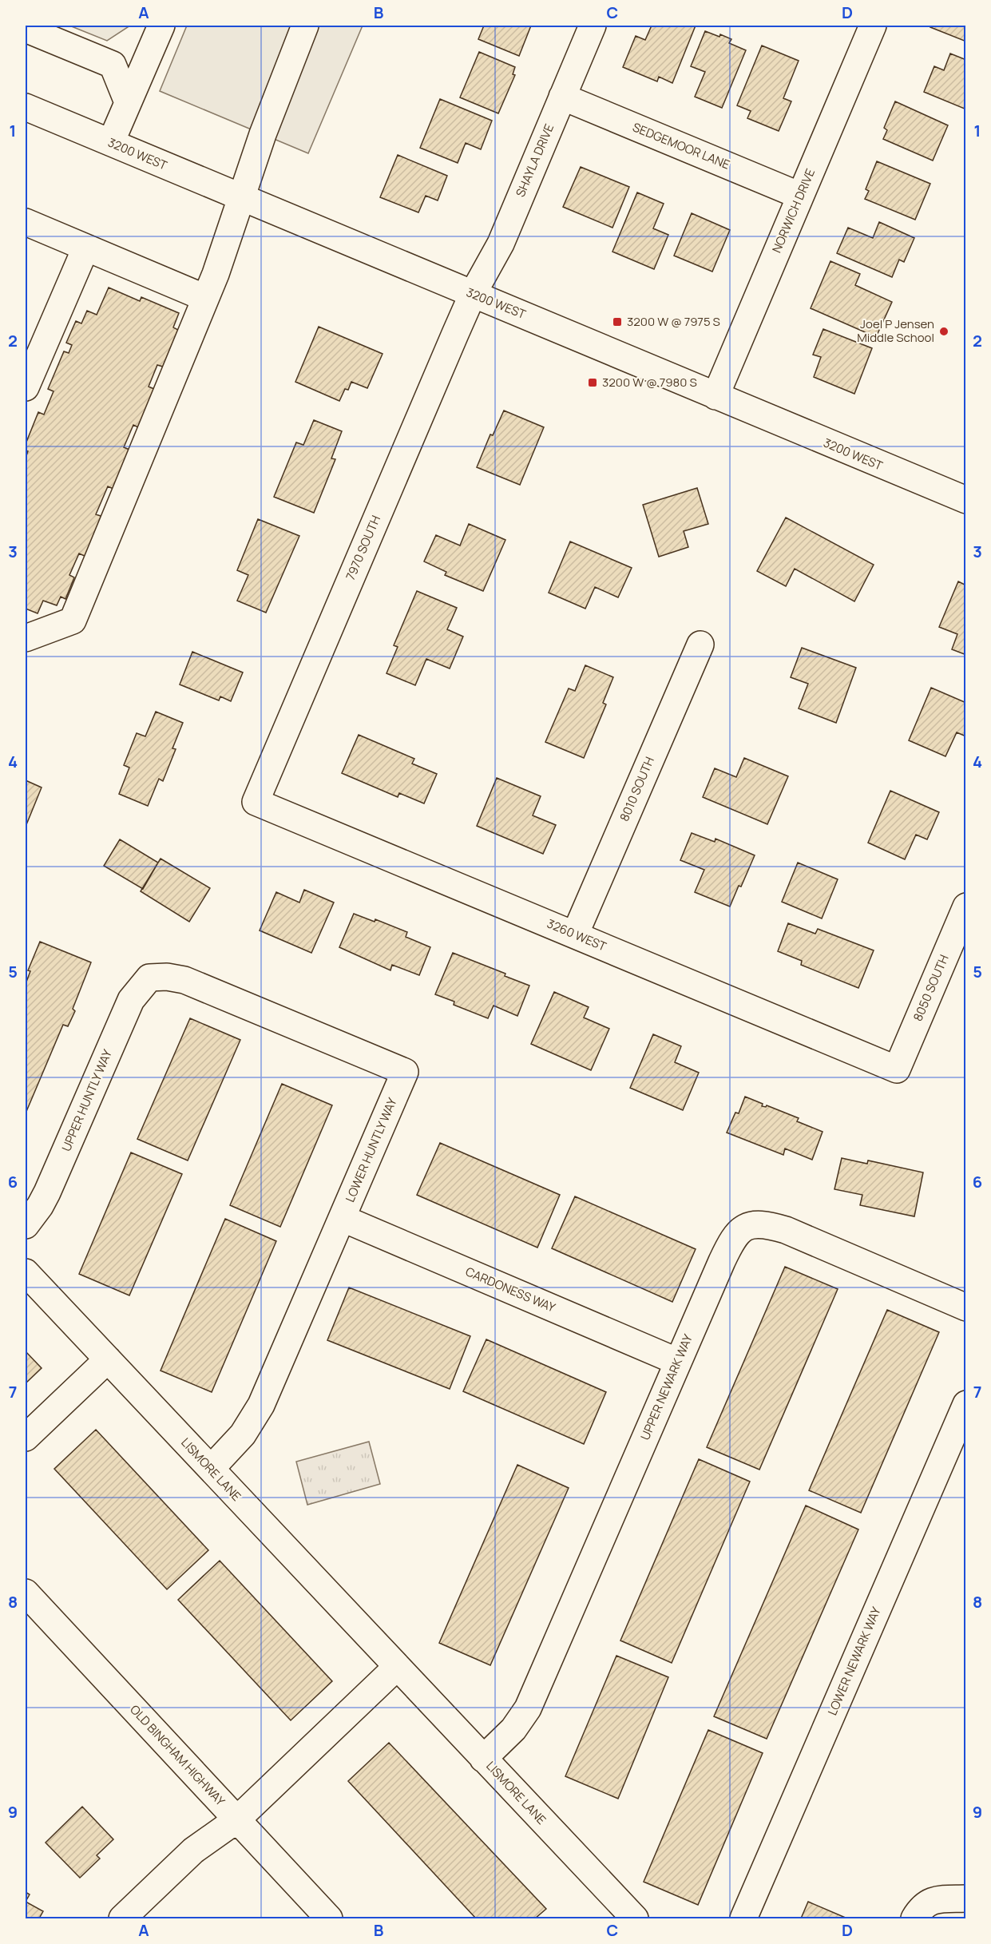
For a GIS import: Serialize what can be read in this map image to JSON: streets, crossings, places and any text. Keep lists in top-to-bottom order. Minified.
{"streets":{"street":["SEDGEMOOR LANE","3200 WEST","SHAYLA DRIVE","NORWICH DRIVE","7970 SOUTH","8010 SOUTH","3260 WEST","8050 SOUTH","UPPER HUNTLY WAY","LOWER HUNTLY WAY","CARDONESS WAY","UPPER NEWARK WAY","LISMORE LANE","LOWER NEWARK WAY","OLD BINGHAM HIGHWAY"]},"crossings":[["SEDGEMOOR LANE","SHAYLA DRIVE"],["SEDGEMOOR LANE","NORWICH DRIVE"],["3200 WEST","SHAYLA DRIVE"],["3200 WEST","NORWICH DRIVE"],["3200 WEST","7970 SOUTH"],["SHAYLA DRIVE","7970 SOUTH"],["7970 SOUTH","3260 WEST"],["8010 SOUTH","3260 WEST"],["3260 WEST","8050 SOUTH"],["UPPER HUNTLY WAY","LOWER HUNTLY WAY"],["LOWER HUNTLY WAY","CARDONESS WAY"],["LOWER HUNTLY WAY","LISMORE LANE"],["CARDONESS WAY","UPPER NEWARK WAY"],["UPPER NEWARK WAY","LISMORE LANE"]],"places":{"transit":["3200 W @ 7975 S","3200 W @ 7980 S"],"other":["Joel P Jensen Middle School"]},"grid":{"columns":["A","B","C","D"],"rows":["1","2","3","4","5","6","7","8","9"]}}
